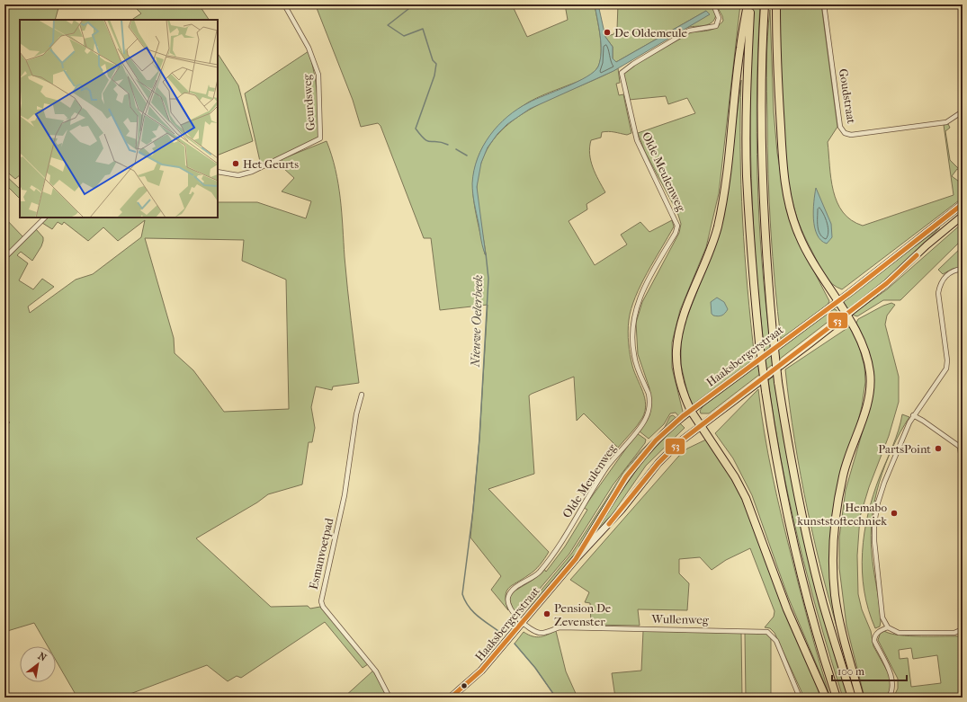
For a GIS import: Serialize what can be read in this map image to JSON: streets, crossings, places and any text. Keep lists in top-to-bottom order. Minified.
{"streets":{"main road":["Haaksbergerstraat"],"street":["Goudstraat","Geurdsweg","Olde Meulenweg","Esmanvoetpad","Wullenweg"]},"crossings":[["Olde Meulenweg","Haaksbergerstraat"],["Olde Meulenweg","Wullenweg"],["Haaksbergerstraat","Wullenweg"]],"water":["Nieuwe Oelerbeek"],"places":["De Oldemeule","Het Geurts","PartsPoint","Hemabo kunststoftechniek","Pension De Zevenster"],"lines":["transit line 53"],"scale_bar":"100 m","north":"top right"}
